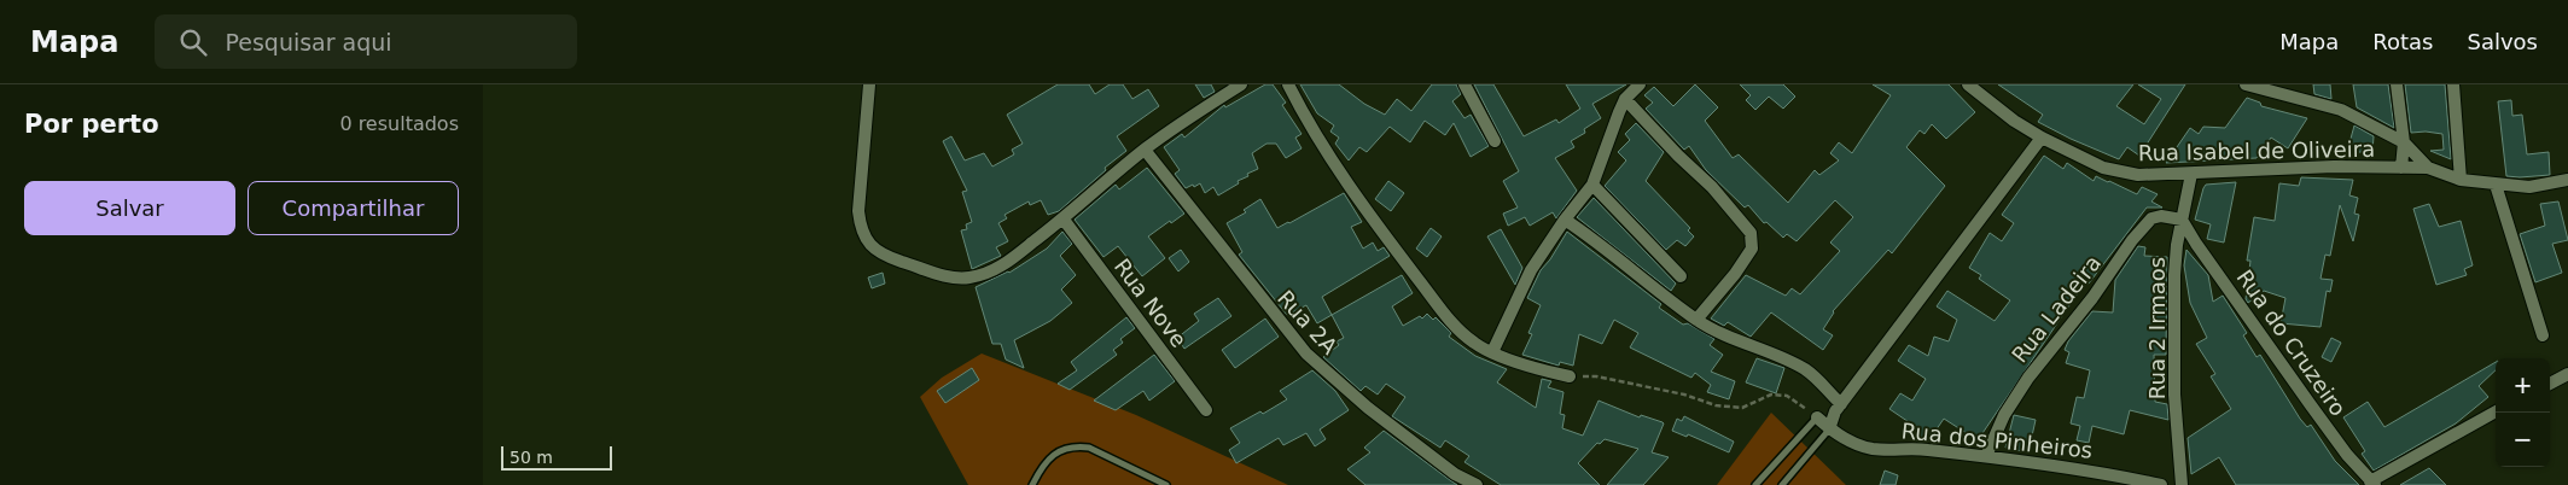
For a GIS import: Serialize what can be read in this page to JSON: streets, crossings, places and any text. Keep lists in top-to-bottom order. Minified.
{"streets":{"street":["Rua Isabel de Oliveira","Rua Nove","Rua Ladeira","Rua 2A","Rua 2 Irmaos","Rua do Cruzeiro","Rua dos Pinheiros"]},"crossings":[["Rua Isabel de Oliveira","Rua 2 Irmaos"],["Rua Ladeira","Rua 2 Irmaos"],["Rua Ladeira","Rua do Cruzeiro"],["Rua Ladeira","Rua dos Pinheiros"],["Rua 2 Irmaos","Rua do Cruzeiro"]],"scale_bar":"50 m","page":{"header":"Mapa","search":"Pesquisar aqui","nav":["Mapa","Rotas","Salvos"],"heading":["Por perto","0 resultados"],"buttons":["Salvar","Compartilhar"],"map_buttons":["+","−"],"scale":"50 m"}}
